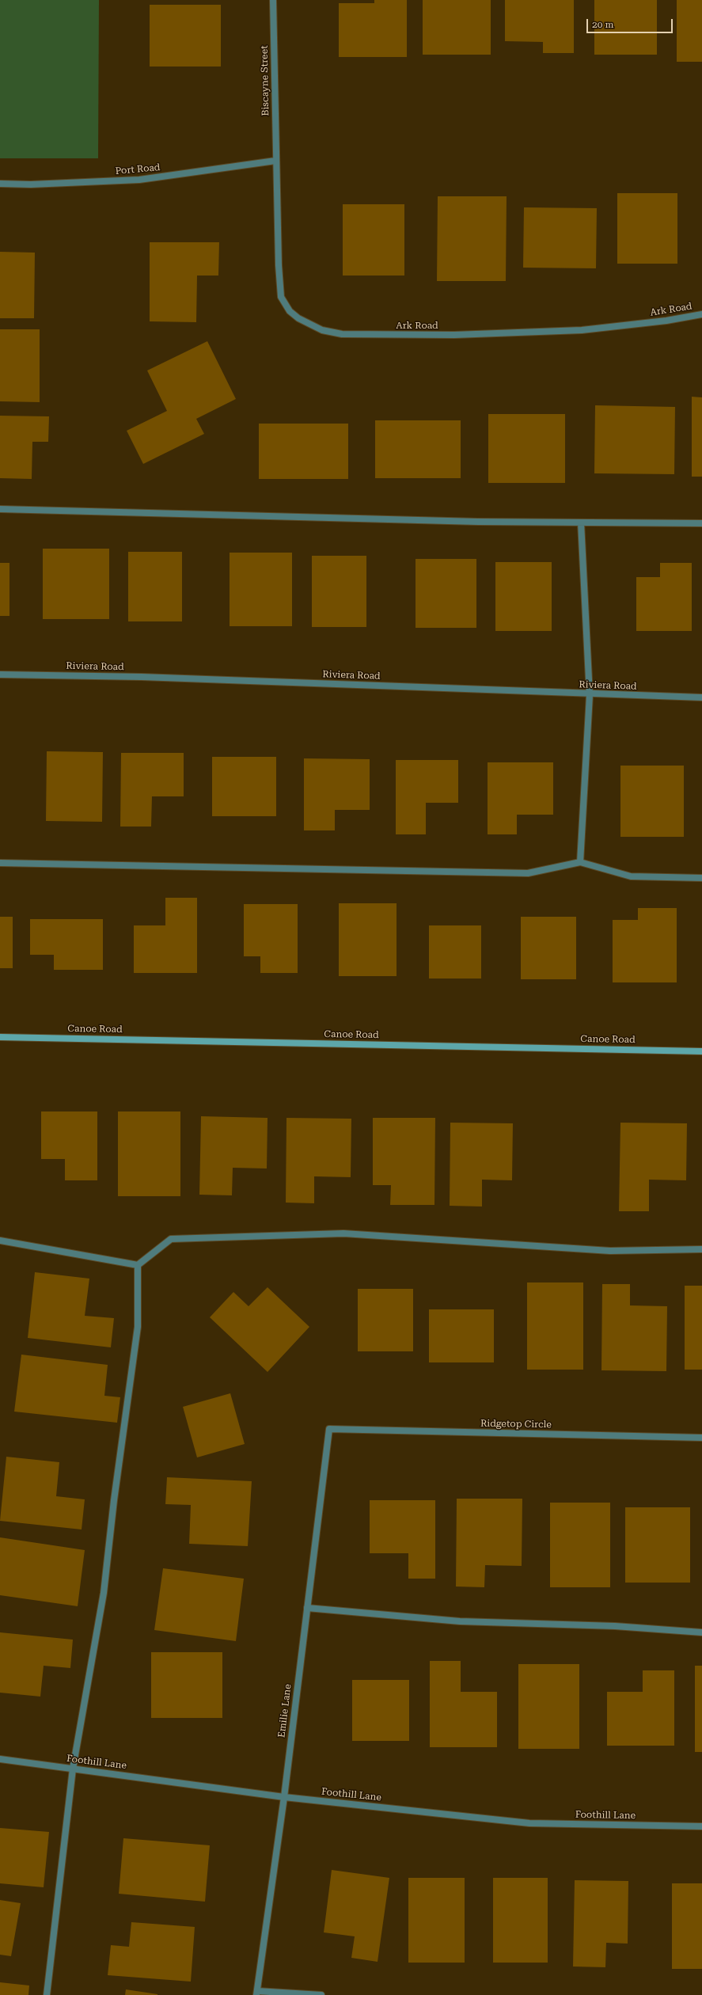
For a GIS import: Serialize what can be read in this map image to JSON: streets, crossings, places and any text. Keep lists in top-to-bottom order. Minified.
{"streets":{"street":["Biscayne Street","Port Road","Ark Road","Riviera Road","Canoe Road","Ridgetop Circle","Emilie Lane","Foothill Lane"]},"crossings":[["Biscayne Street","Port Road"],["Biscayne Street","Ark Road"],["Port Road","Ark Road"],["Ridgetop Circle","Emilie Lane"],["Emilie Lane","Foothill Lane"]],"scale_bar":"20 m"}
